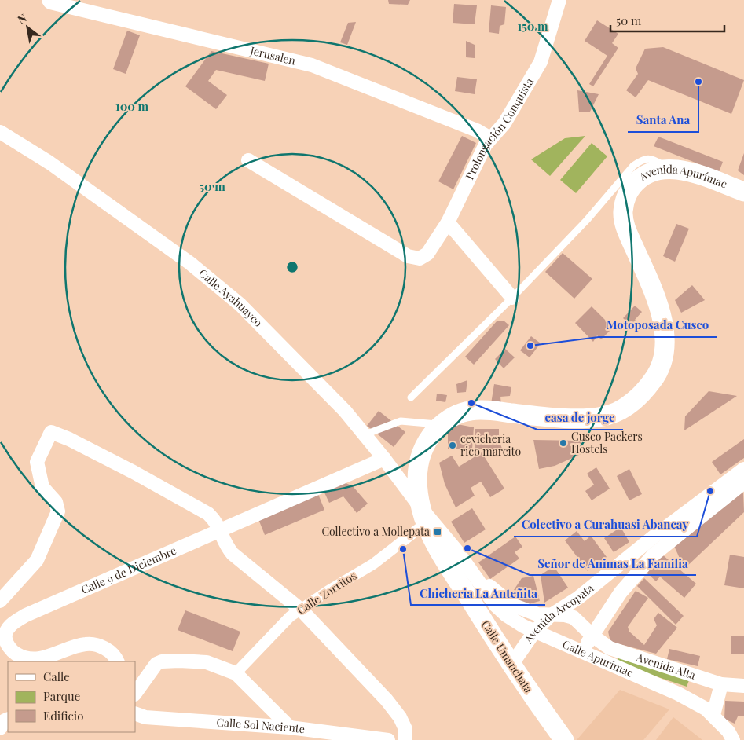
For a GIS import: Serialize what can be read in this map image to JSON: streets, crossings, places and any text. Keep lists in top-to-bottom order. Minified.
{"streets":{"main road":["Avenida Apurímac","Calle Umanchata"],"street":["Jerusalen","Prolongación Conquista","Calle Ayahuayco","Calle 9 de Diciembre","Calle Zorritos","Avenida Arcopata","Calle Apurímac","Avenida Alta","Calle Sol Naciente"]},"crossings":[["Jerusalen","Prolongación Conquista"],["Avenida Apurímac","Calle Ayahuayco"],["Avenida Apurímac","Calle Zorritos"],["Avenida Apurímac","Calle Umanchata"],["Avenida Apurímac","Calle Apurímac"],["Calle Ayahuayco","Calle 9 de Diciembre"],["Calle Ayahuayco","Calle Zorritos"],["Calle Ayahuayco","Calle Umanchata"],["Calle Ayahuayco","Calle Apurímac"],["Calle Zorritos","Calle Umanchata"],["Calle Zorritos","Calle Apurímac"],["Avenida Arcopata","Calle Umanchata"],["Avenida Arcopata","Calle Apurímac"],["Avenida Arcopata","Avenida Alta"],["Calle Umanchata","Calle Apurímac"],["Calle Apurímac","Avenida Alta"]],"places":{"other":["Santa Ana","Motoposada Cusco","casa de jorge","Cusco Packers Hostels","cevicheria rico marcito","Colectivo a Curahuasi Abancay","Señor de Animas La Familia","Chicheria La Anteñita"],"transit":["Collectivo a Mollepata"]},"legend":["Calle","Parque","Edificio"],"scale_bar":"50 m","north":"top left","rings":["150 m","100 m","50 m"]}
